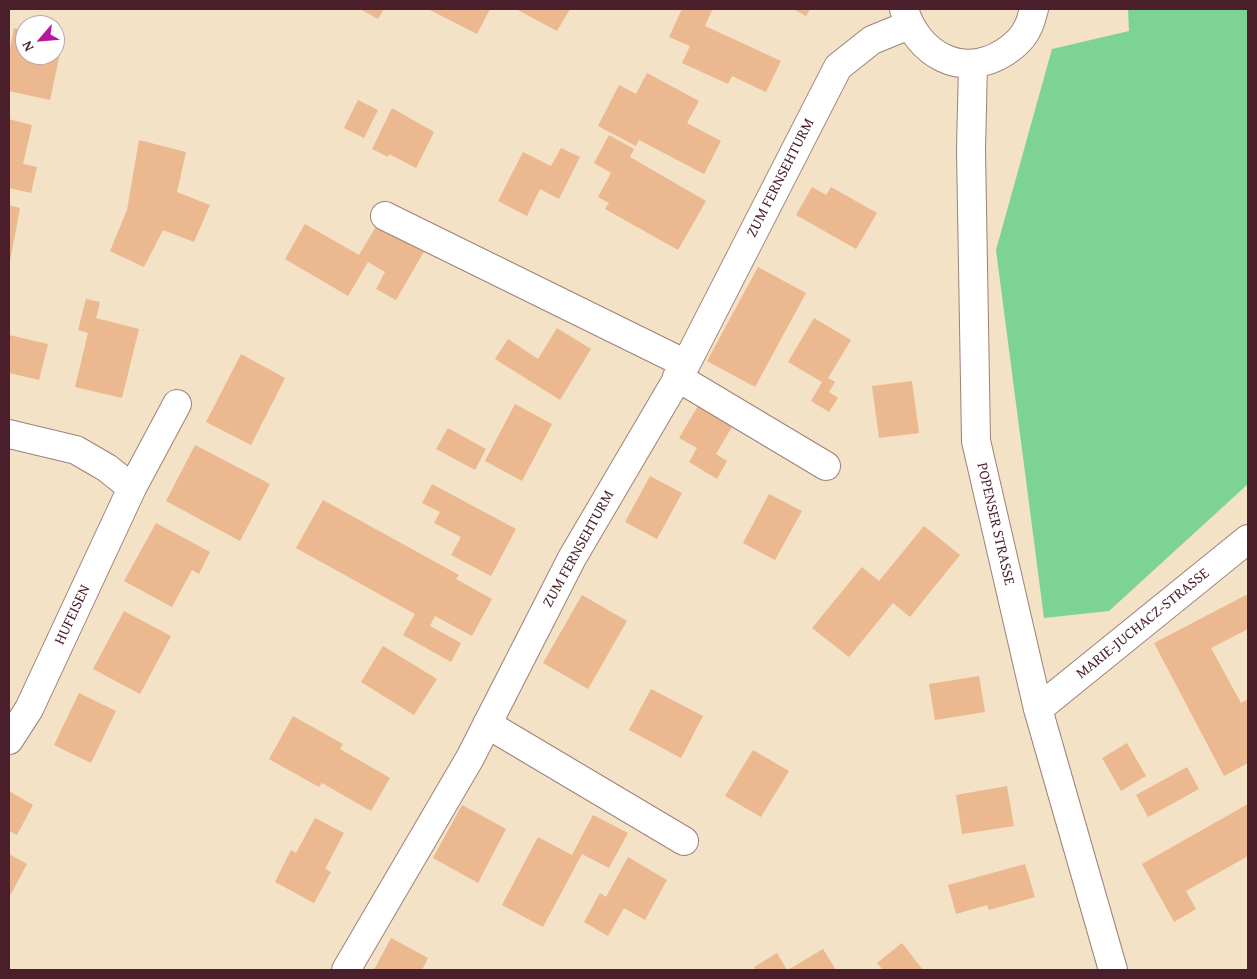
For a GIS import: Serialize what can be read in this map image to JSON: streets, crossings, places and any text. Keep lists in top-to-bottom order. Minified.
{"streets":{"street":["ZUM FERNSEHTURM","POPENSER STRASSE","HUFEISEN","MARIE-JUCHACZ-STRASSE"]},"crossings":[["POPENSER STRASSE","MARIE-JUCHACZ-STRASSE"]],"north":"bottom left"}
